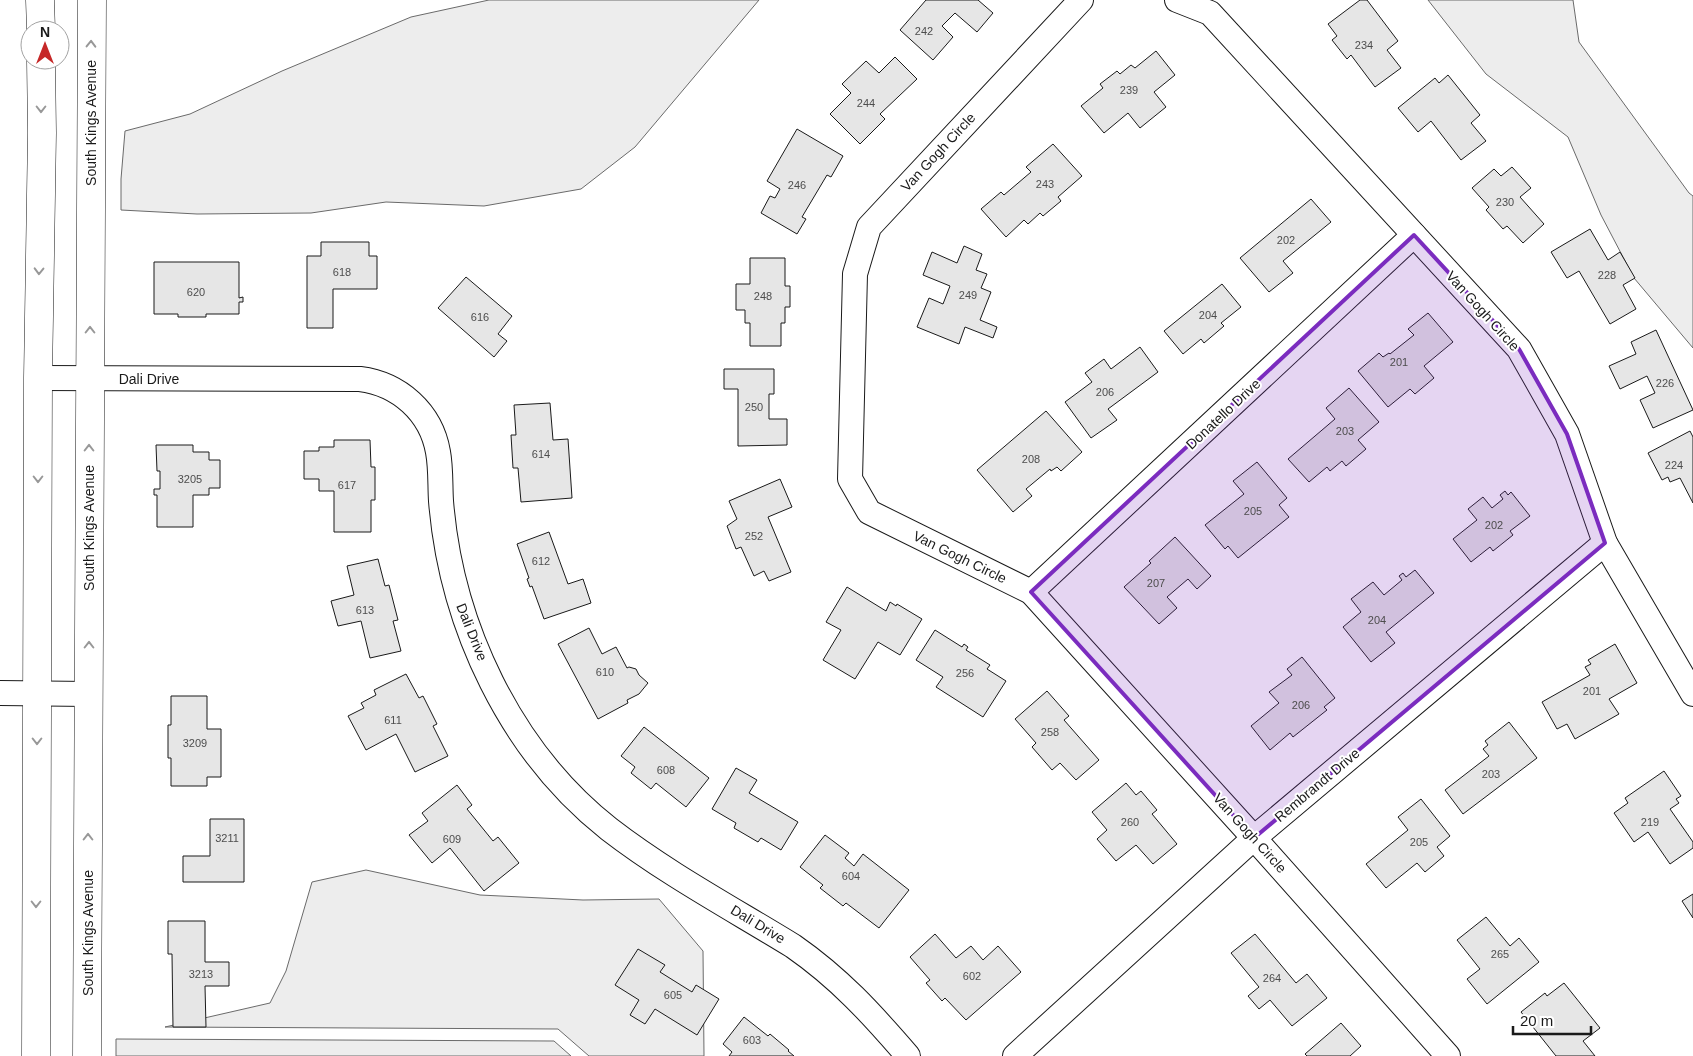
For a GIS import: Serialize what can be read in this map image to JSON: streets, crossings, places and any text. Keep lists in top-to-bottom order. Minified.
{"streets":{"main road":["South Kings Avenue"],"street":["Van Gogh Circle","Dali Drive","Donatello Drive","Rembrandt Drive"]},"crossings":[["South Kings Avenue","Dali Drive"],["Van Gogh Circle","Donatello Drive"],["Van Gogh Circle","Rembrandt Drive"]],"house_numbers":["242","234","239","244","243","246","230","202","618","228","620","249","248","204","616","201","226","206","250","203","614","208","224","3205","617","205","202","252","612","207","613","204","610","256","201","206","611","258","3209","608","203","260","219","3211","609","205","604","265","3213","602","264","605","603"],"scale_bar":"20 m","north":"top"}
